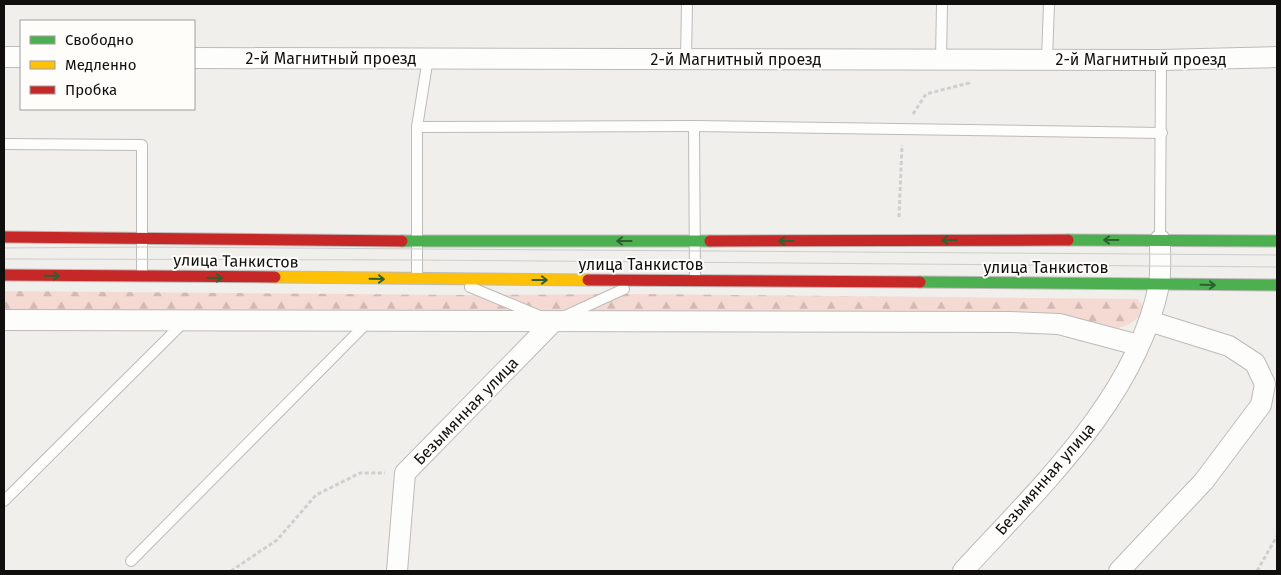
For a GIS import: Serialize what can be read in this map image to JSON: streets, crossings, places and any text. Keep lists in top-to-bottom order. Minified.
{"streets":{"main road":["улица Танкистов"],"street":["2-й Магнитный проезд","Безымянная улица"]},"crossings":[["улица Танкистов","Безымянная улица"]],"legend":["Свободно","Медленно","Пробка"]}
